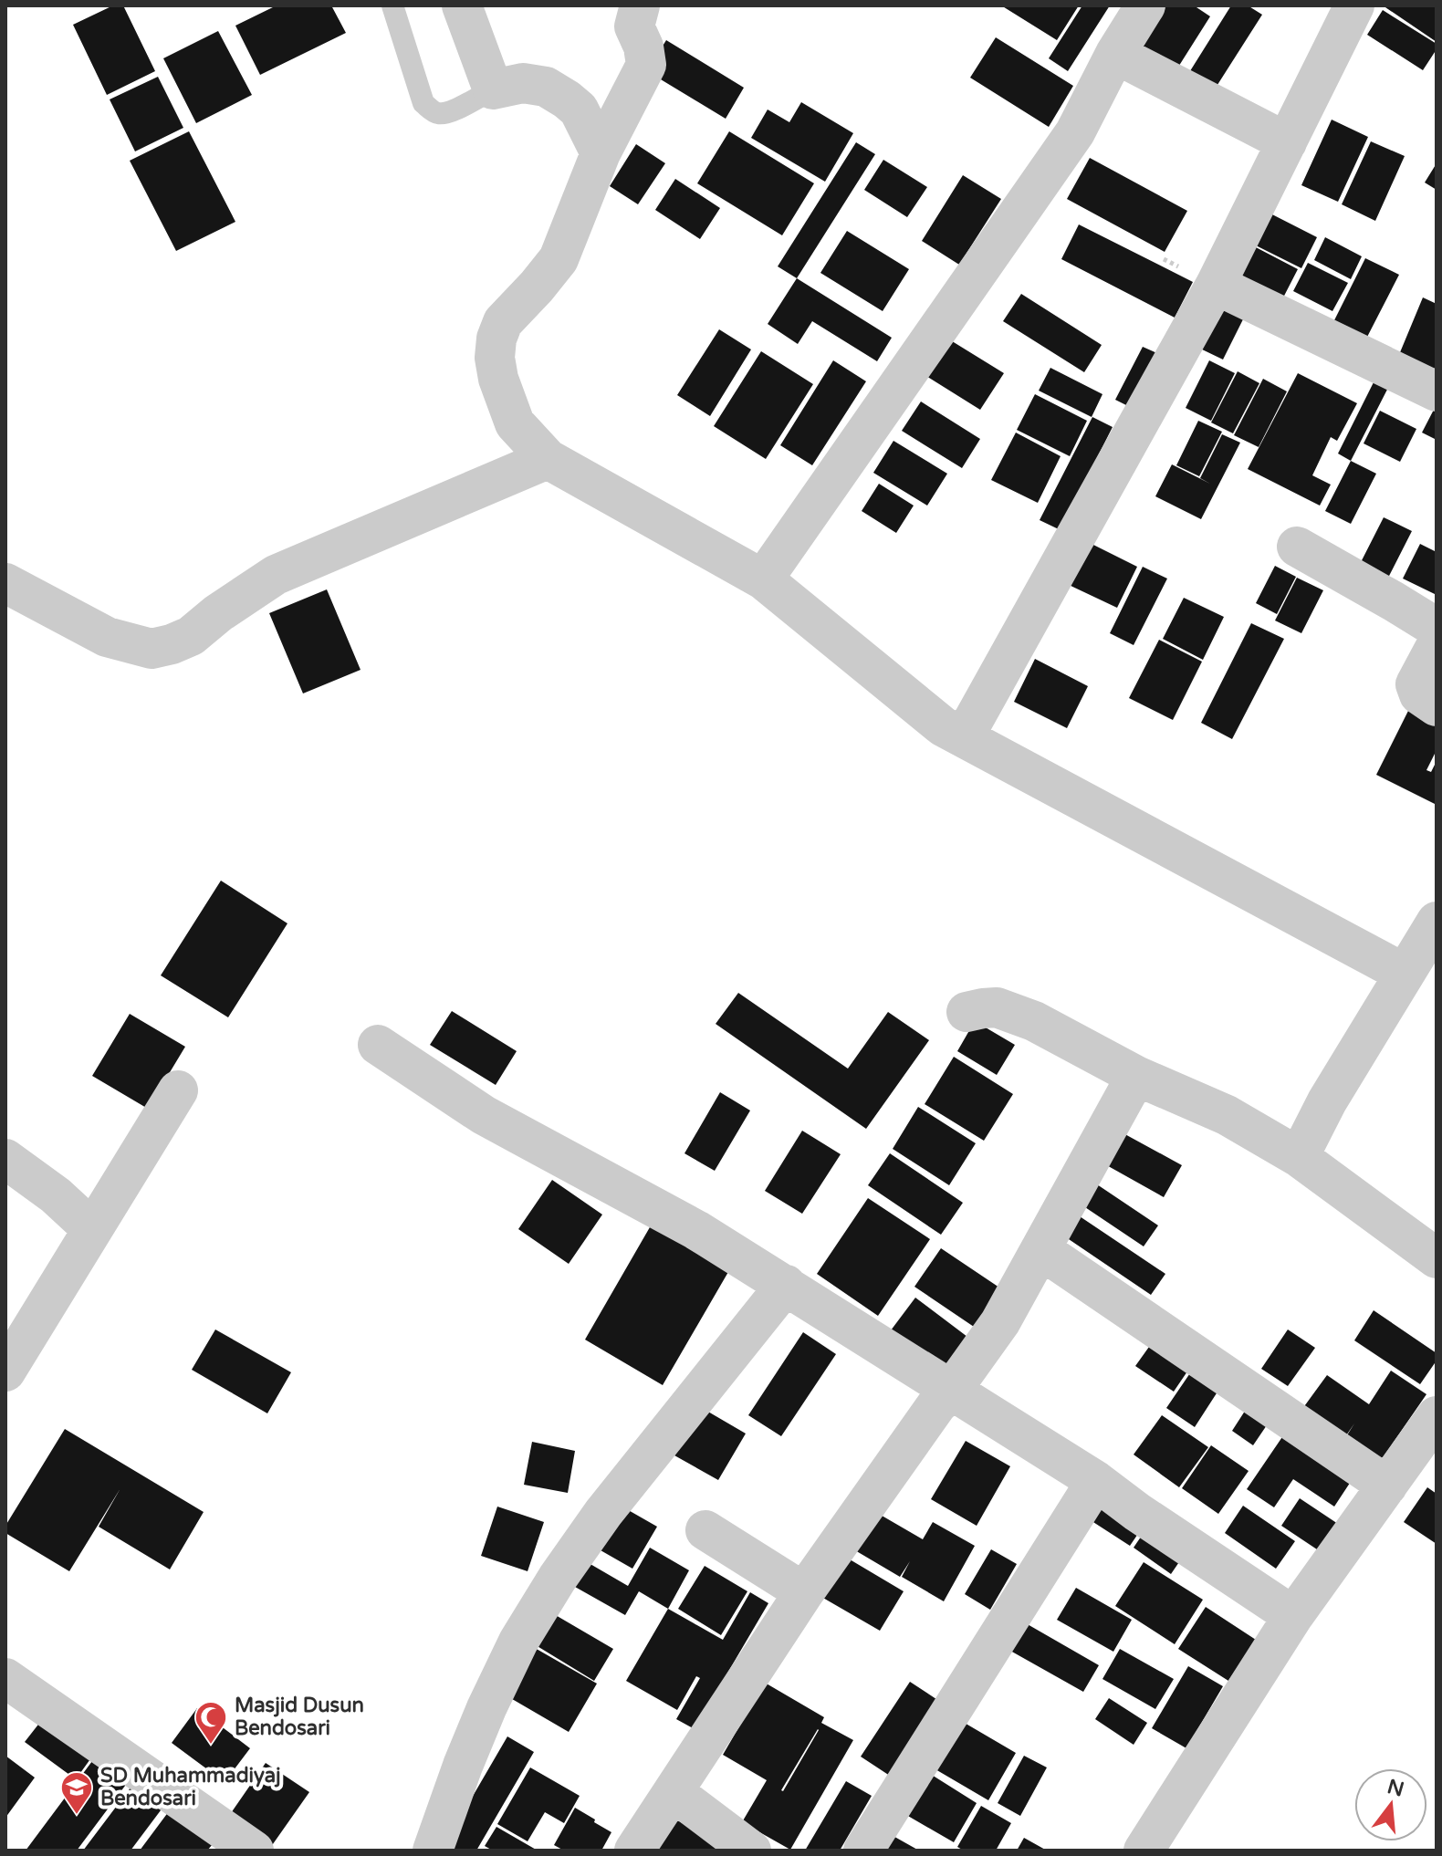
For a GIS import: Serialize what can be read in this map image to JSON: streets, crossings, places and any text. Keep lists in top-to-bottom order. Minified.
{"places":{"mosque":["Masjid Dusun Bendosari"],"school or university":["SD Muhammadiyaj Bendosari"]},"north":"top"}
